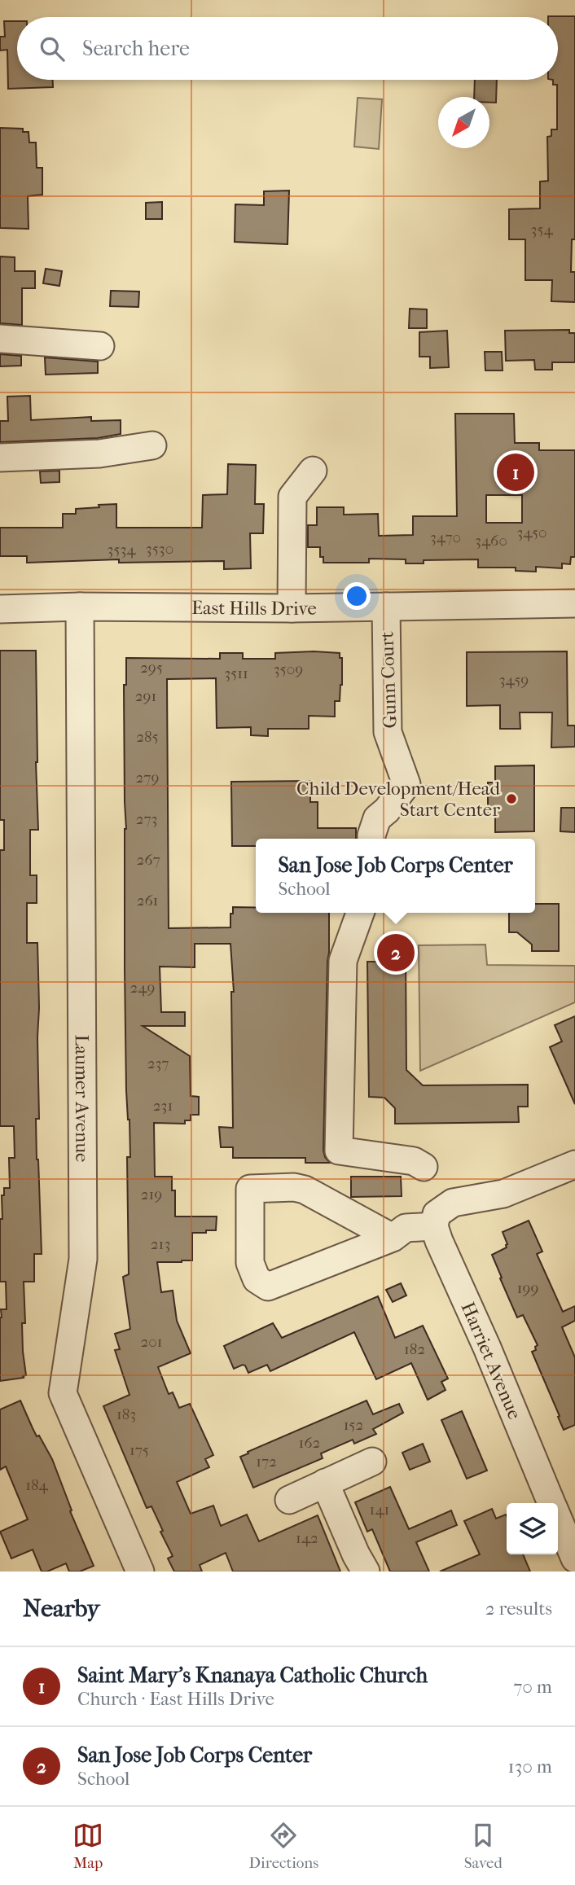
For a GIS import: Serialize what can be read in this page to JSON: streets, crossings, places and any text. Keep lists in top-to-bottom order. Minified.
{"streets":{"street":["East Hills Drive","Gunn Court","Laumer Avenue","Harriet Avenue"]},"crossings":[["East Hills Drive","Gunn Court"],["East Hills Drive","Laumer Avenue"]],"places":["Child Development/Head Start Center"],"house_numbers":["354","3450","3470","3460","3530","3534","295","3509","3511","3459","291","285","279","273","267","261","249","237","231","219","213","199","201","182","183","152","162","175","172","184","141","142"],"north":"bottom left","page":{"search":"Search here","pins":["1","2"],"popup":["San Jose Job Corps Center","School"],"heading":["Nearby","2 results"],"list":[{"mark":"1","name":"Saint Mary’s Knanaya Catholic Church","note":"Church · East Hills Drive","value":"70 m"},{"mark":"2","name":"San Jose Job Corps Center","note":"School","value":"130 m"}],"nav":["Map","Directions","Saved"]}}
